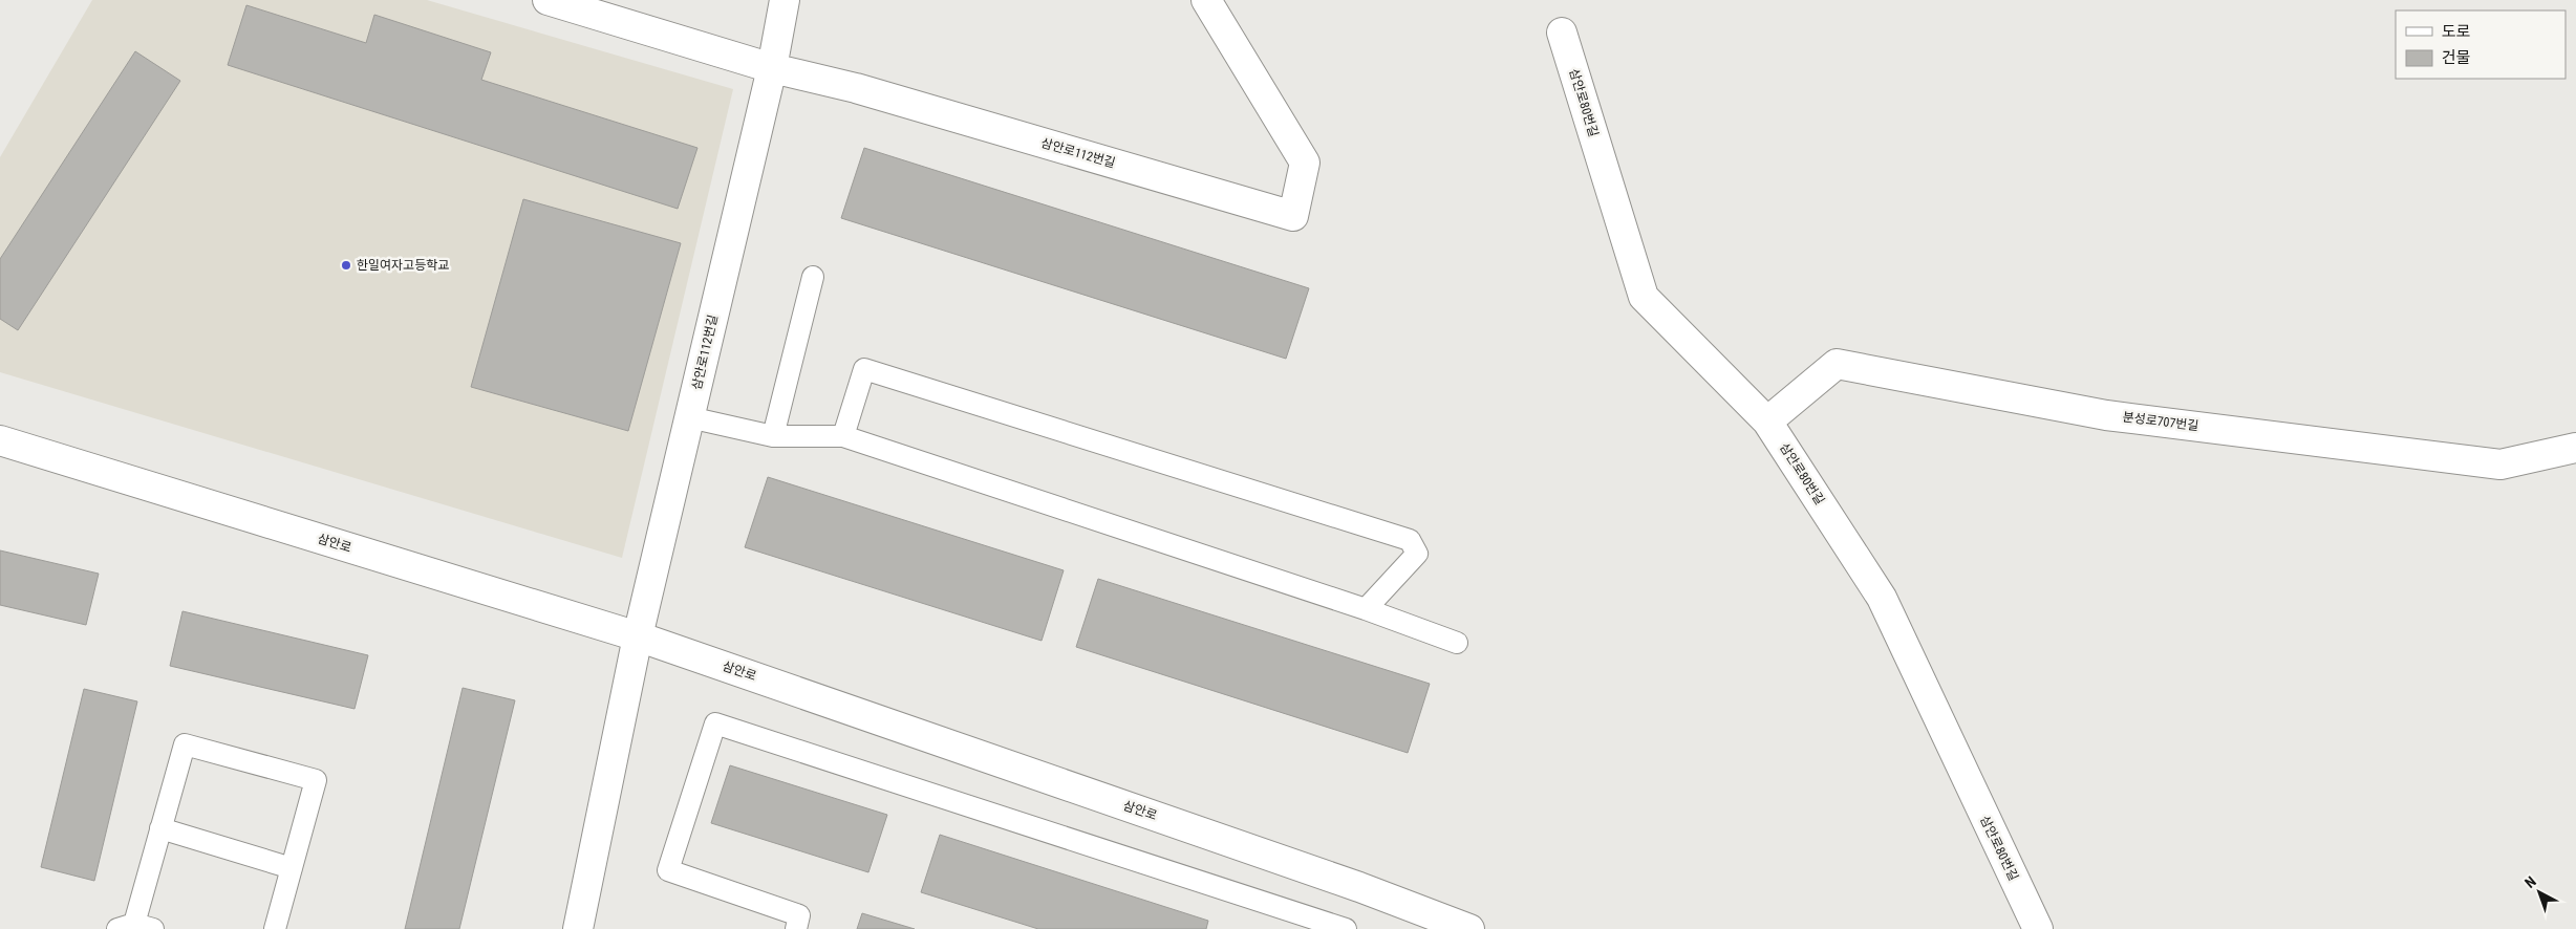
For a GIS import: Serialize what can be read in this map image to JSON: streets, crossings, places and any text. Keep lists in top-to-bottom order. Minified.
{"streets":{"street":["삼안로80번길","삼안로112번길","분성로707번길","삼안로"]},"crossings":[["삼안로80번길","분성로707번길"],["삼안로112번길","삼안로"]],"places":["한일여자고등학교"],"legend":["도로","건물"],"north":"top left"}
